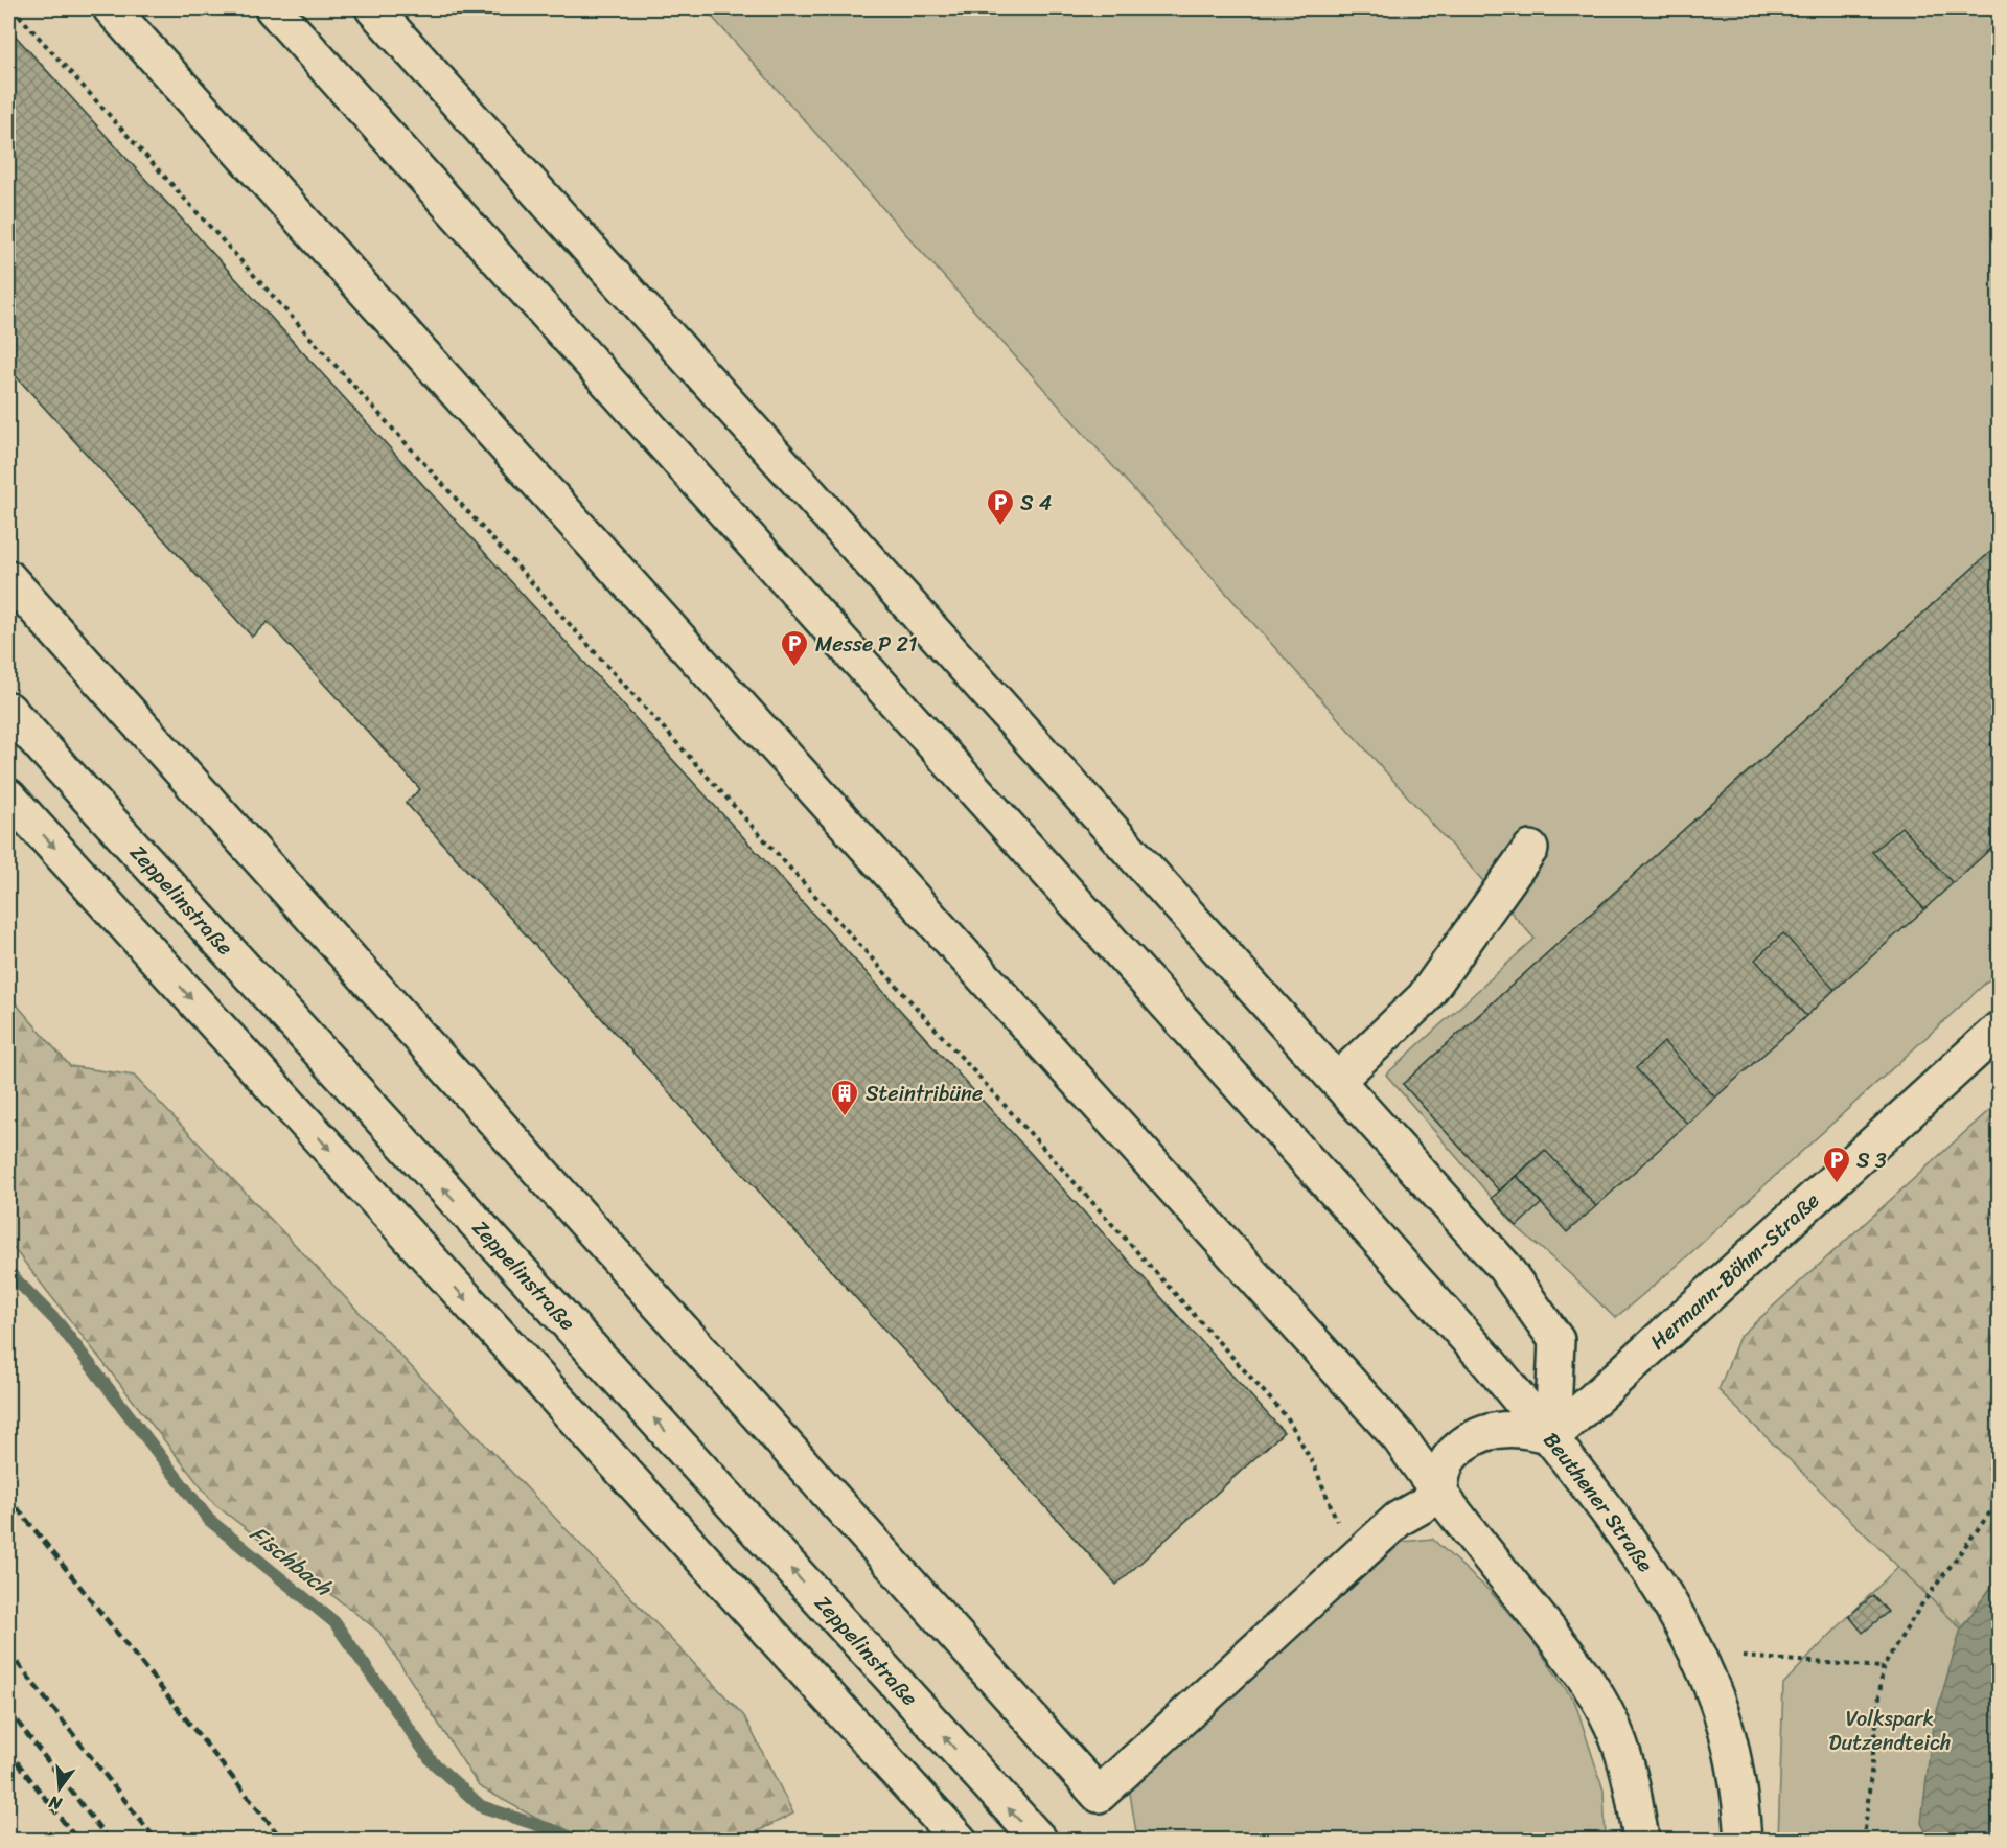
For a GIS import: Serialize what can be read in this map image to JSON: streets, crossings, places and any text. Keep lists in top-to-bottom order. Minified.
{"streets":{"street":["Zeppelinstraße","Hermann-Böhm-Straße","Beuthener Straße"]},"crossings":[["Hermann-Böhm-Straße","Beuthener Straße"]],"water":["Fischbach"],"parks":["Volkspark Dutzendteich"],"places":{"parking":["S 4","Messe P 21","S 3"],"building":["Steintribüne"]},"north":"bottom"}
